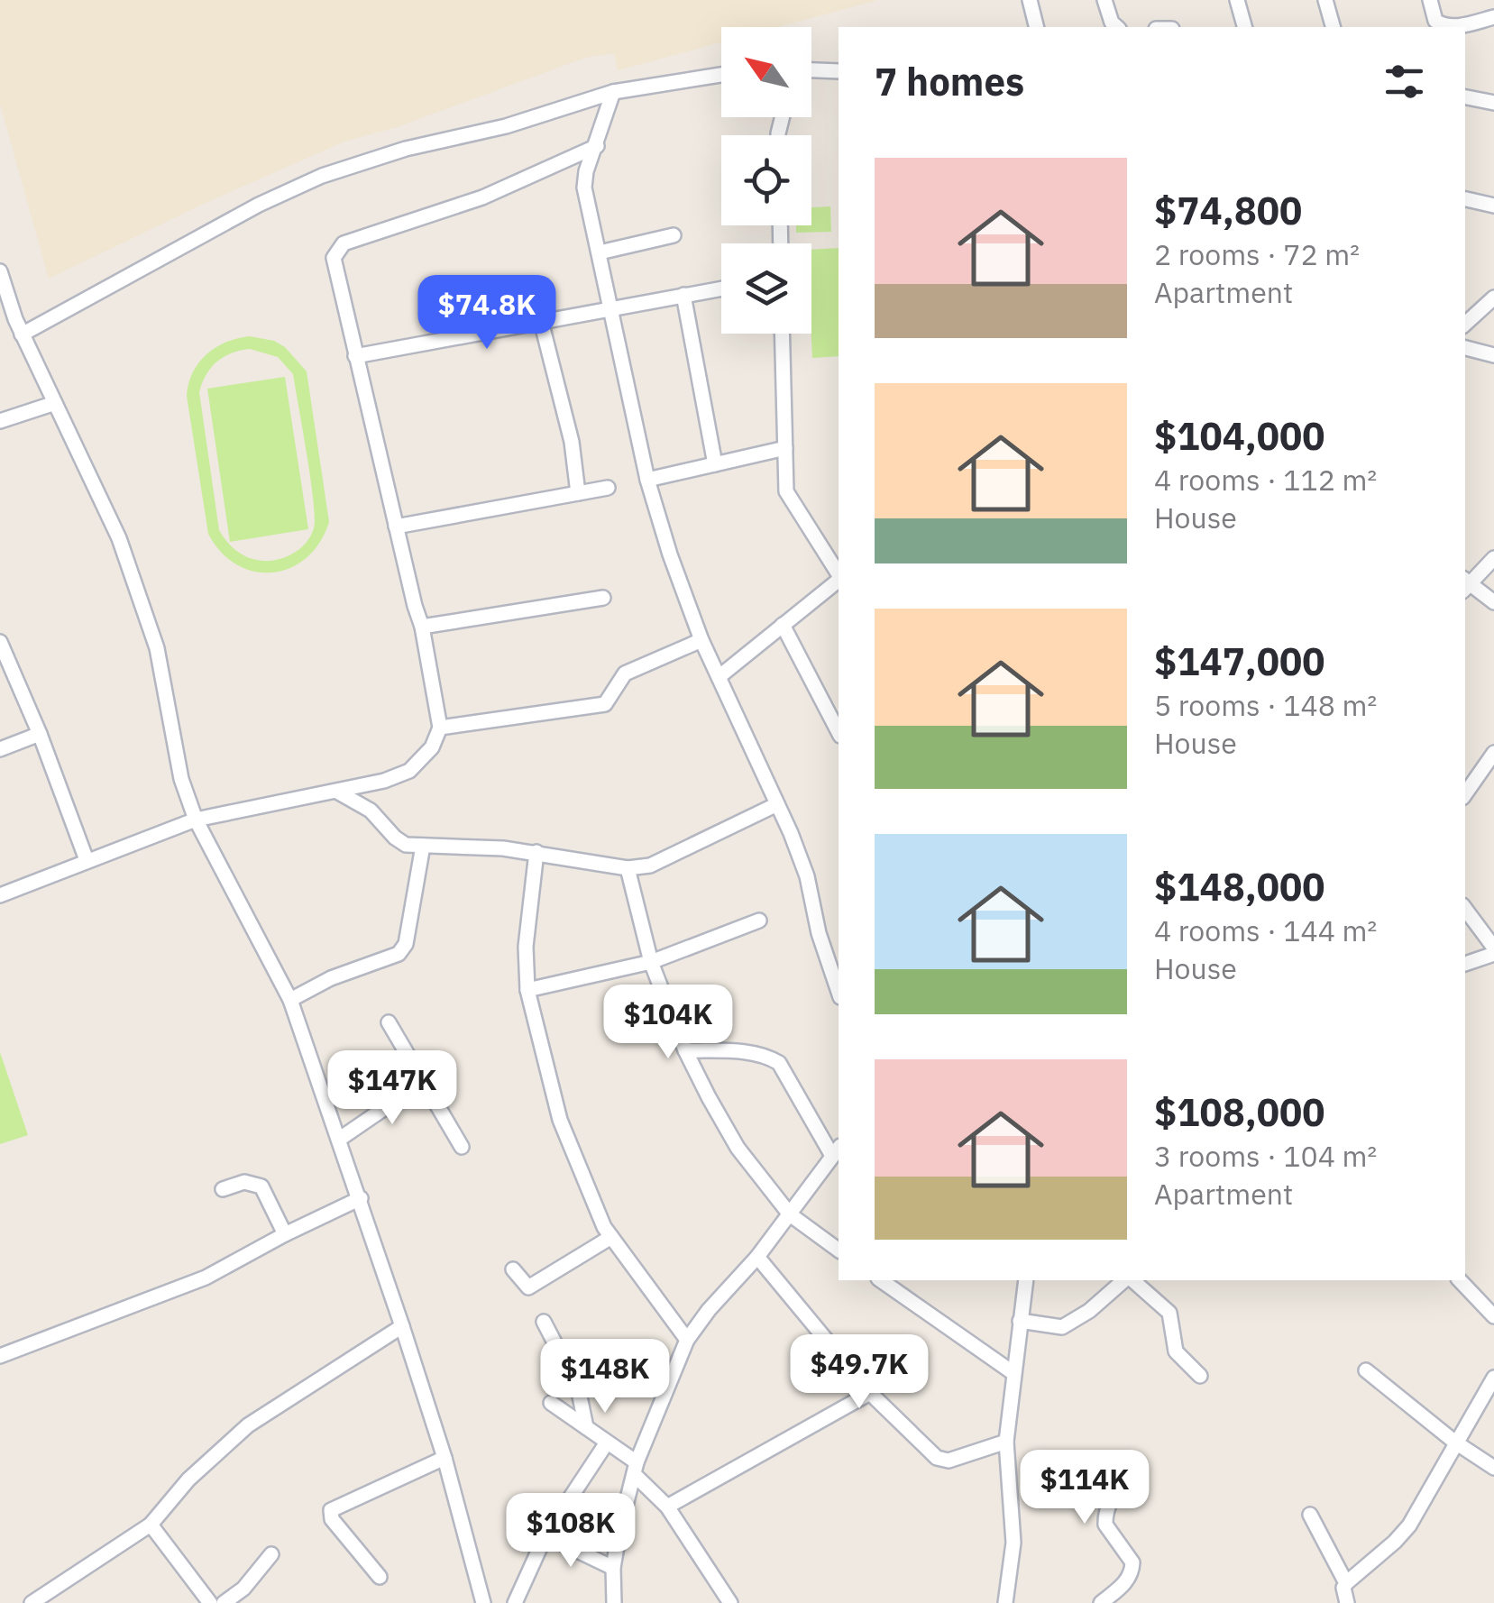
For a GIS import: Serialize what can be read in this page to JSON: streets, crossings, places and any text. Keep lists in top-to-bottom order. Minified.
{"north":"top left","page":{"heading":"7 homes","list":[{"name":"$74,800","note":"2 rooms · 72 m² · Apartment"},{"name":"$104,000","note":"4 rooms · 112 m² · House"},{"name":"$147,000","note":"5 rooms · 148 m² · House"},{"name":"$148,000","note":"4 rooms · 144 m² · House"},{"name":"$108,000","note":"3 rooms · 104 m² · Apartment"}],"price":["$74.8K","$104K","$147K","$49.7K","$148K","$114K","$108K"]}}
